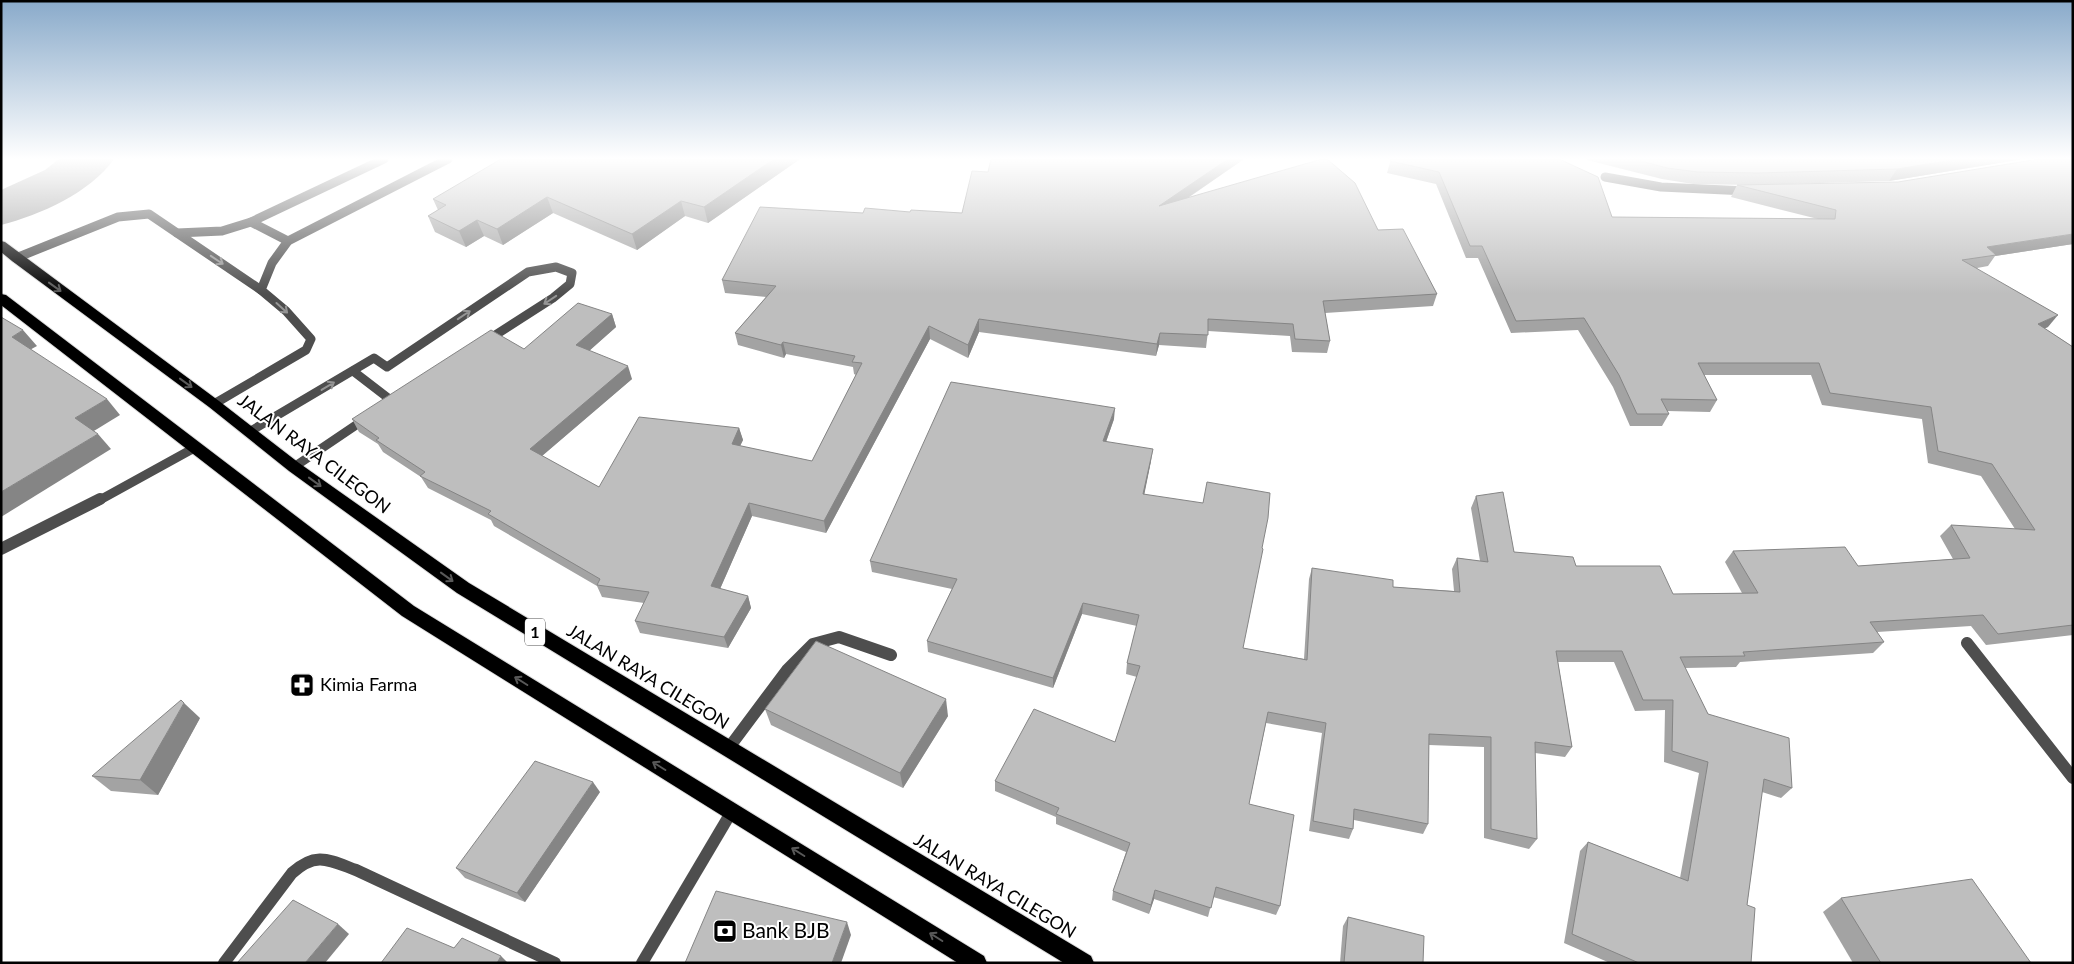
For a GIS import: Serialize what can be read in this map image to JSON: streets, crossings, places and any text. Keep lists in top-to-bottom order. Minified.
{"streets":{"highway":["JALAN RAYA CILEGON","1"]},"crossings":[["JALAN RAYA CILEGON","1"]],"places":{"pharmacy":["Kimia Farma"],"bank":["Bank BJB"]}}
